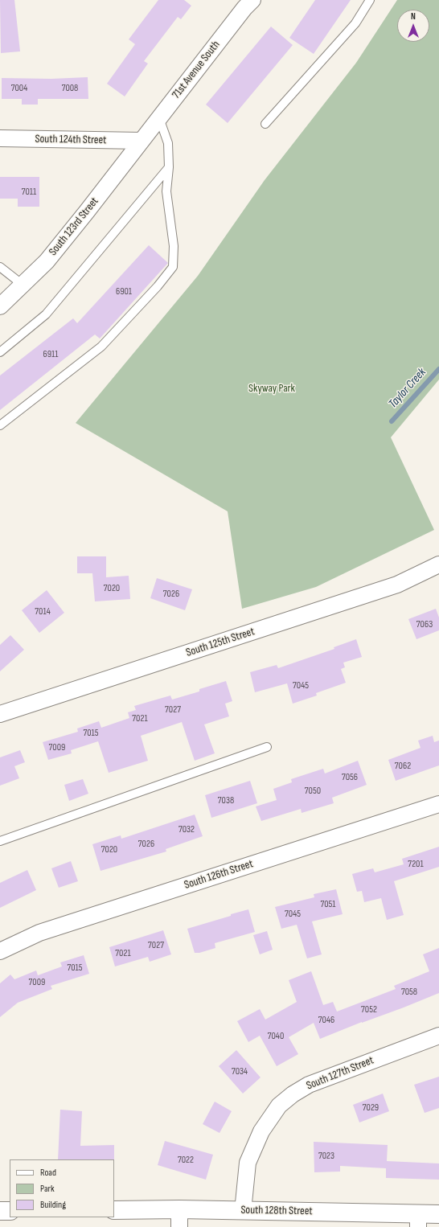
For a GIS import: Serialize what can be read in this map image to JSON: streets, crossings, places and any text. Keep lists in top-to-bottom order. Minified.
{"streets":{"street":["71st Avenue South","South 124th Street","South 123rd Street","South 125th Street","South 126th Street","South 127th Street","South 128th Street"]},"crossings":[["71st Avenue South","South 124th Street"],["71st Avenue South","South 123rd Street"],["South 124th Street","South 123rd Street"],["South 127th Street","South 128th Street"]],"water":["Taylor Creek"],"parks":["Skyway Park"],"house_numbers":["7004","7008","7011","6901","6911","7020","7026","7014","7063","7045","7027","7021","7015","7009","7062","7056","7050","7038","7032","7026","7020","7201","7051","7045","7027","7021","7015","7009","7058","7052","7046","7040","7034","7029","7023","7022"],"legend":["Road","Park","Building"],"north":"top"}
